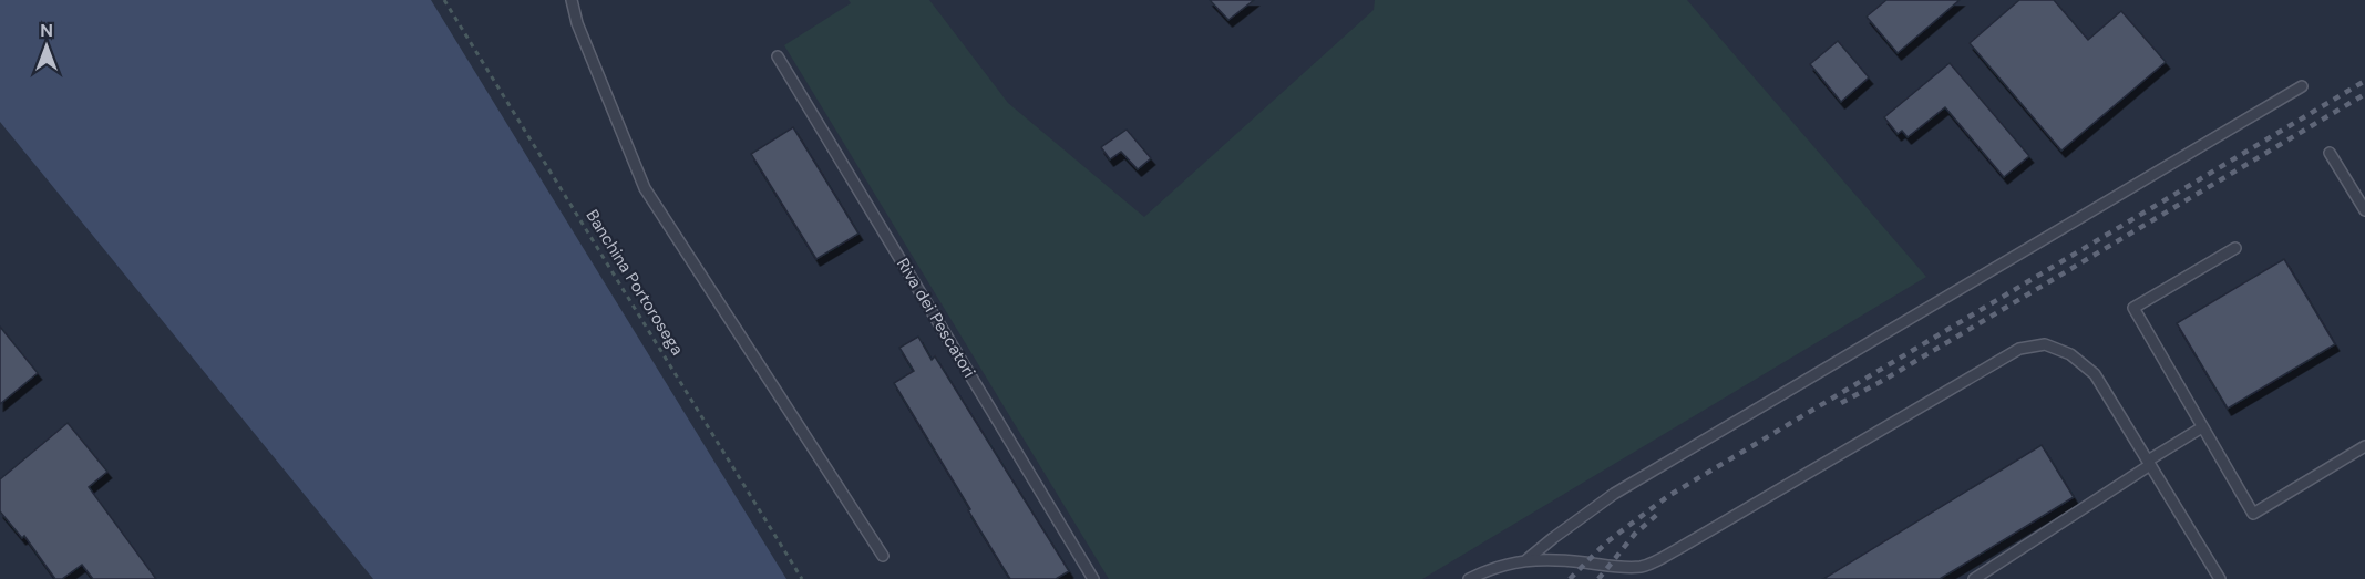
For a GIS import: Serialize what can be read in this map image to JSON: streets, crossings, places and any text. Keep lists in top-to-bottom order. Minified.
{"streets":{"lane":["Riva dei Pescatori"],"path":["Banchina Portorosega"]},"north":"top"}
